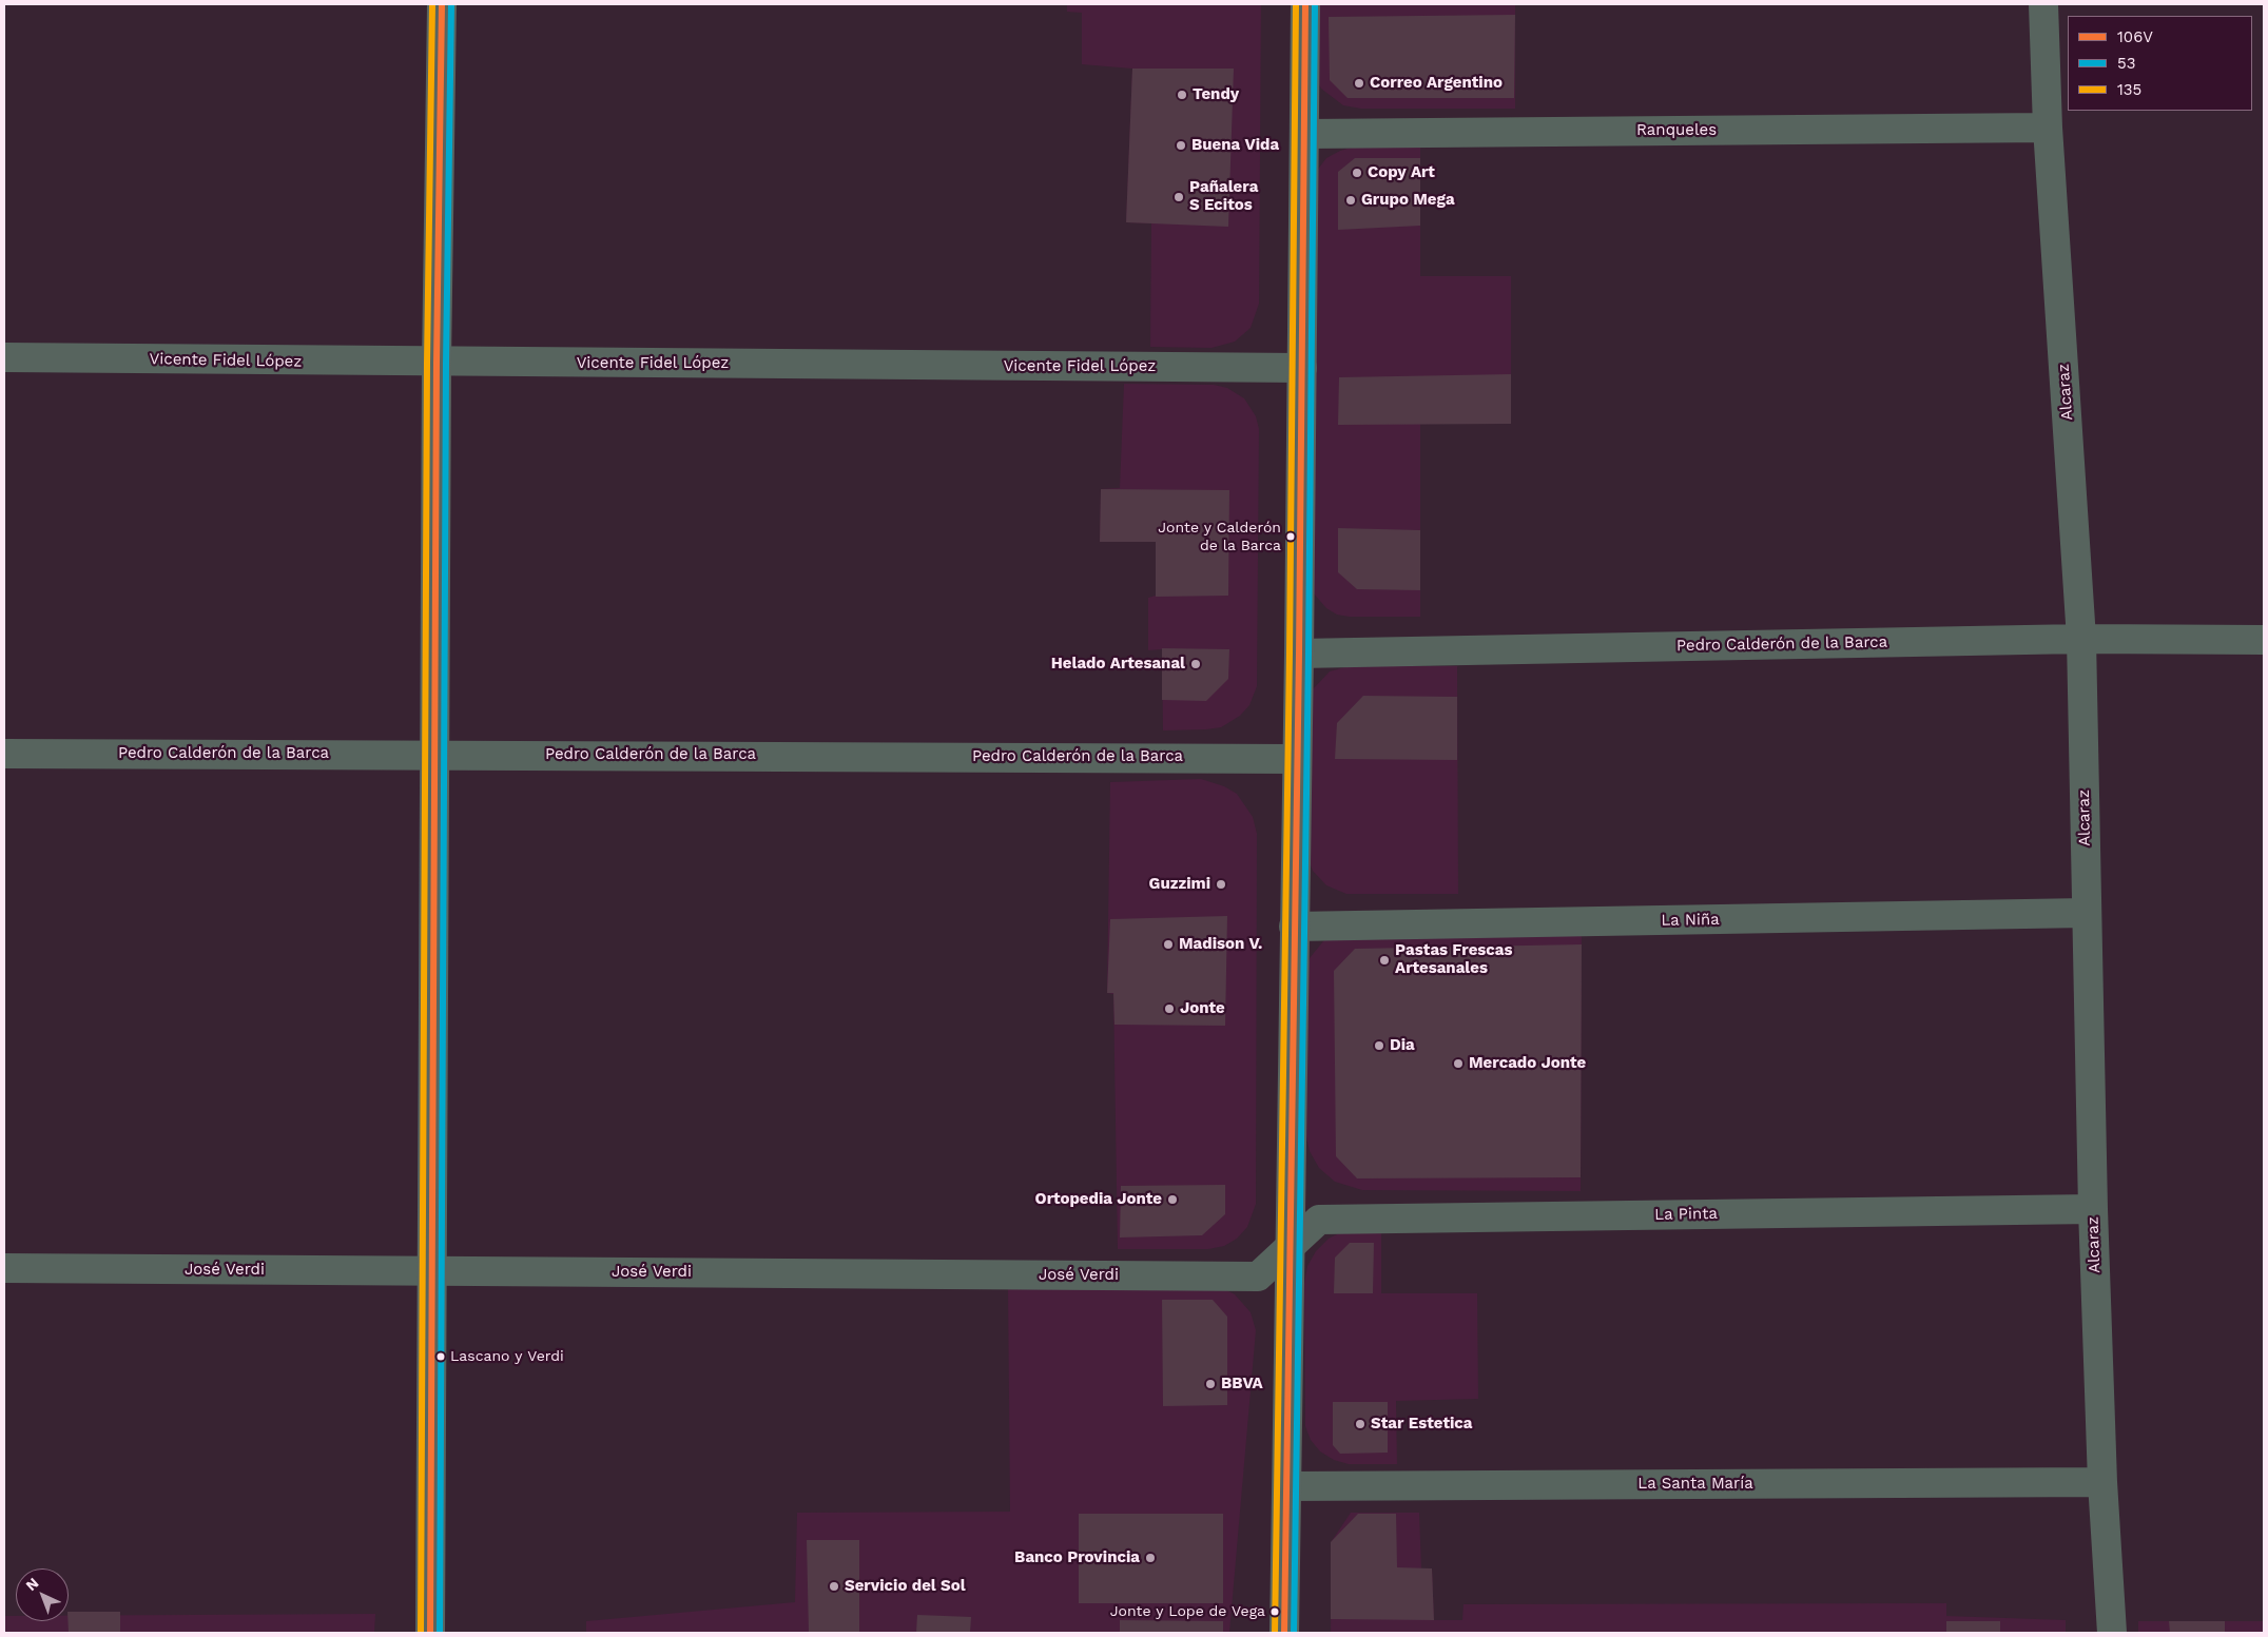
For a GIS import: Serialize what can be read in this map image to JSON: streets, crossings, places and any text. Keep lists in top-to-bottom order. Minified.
{"streets":{"street":["Ranqueles","Vicente Fidel López","Alcaraz","Pedro Calderón de la Barca","La Niña","La Pinta","José Verdi","La Santa María"]},"crossings":[["Ranqueles","Alcaraz"],["Alcaraz","Pedro Calderón de la Barca"],["Alcaraz","La Niña"],["Alcaraz","La Pinta"],["Alcaraz","La Santa María"],["La Pinta","José Verdi"]],"places":["Correo Argentino","Tendy","Buena Vida","Copy Art","Pañalera S Ecitos","Grupo Mega","Jonte y Calderón de la Barca","Helado Artesanal","Guzzimi","Madison V.","Pastas Frescas Artesanales","Jonte","Dia","Mercado Jonte","Ortopedia Jonte","Lascano y Verdi","BBVA","Star Estetica","Banco Provincia","Servicio del Sol","Jonte y Lope de Vega"],"lines":["transit line 106V","transit line 53","transit line 135"],"legend":["106V","53","135"],"north":"top left"}
